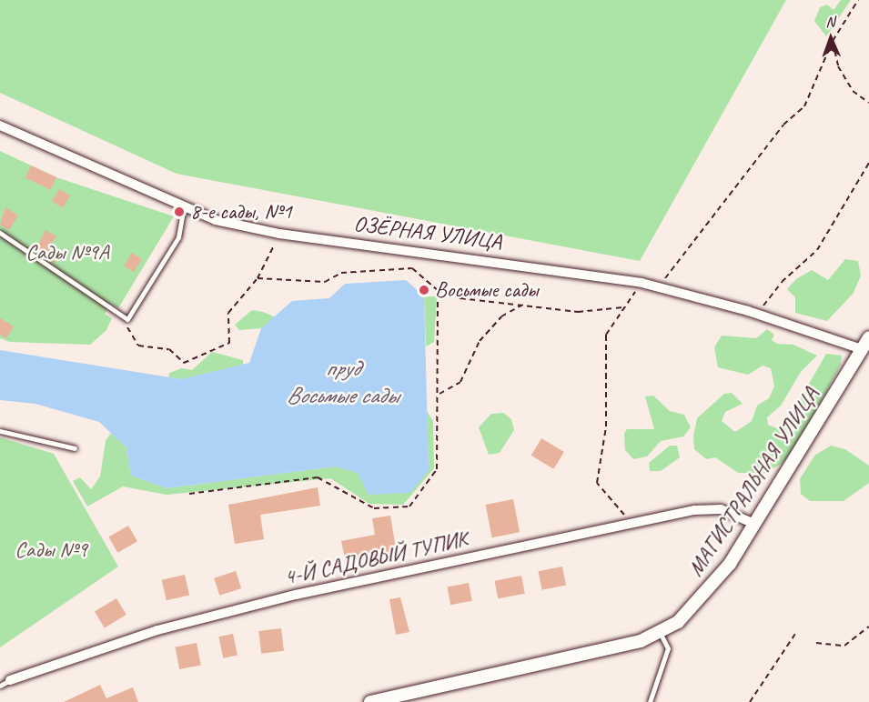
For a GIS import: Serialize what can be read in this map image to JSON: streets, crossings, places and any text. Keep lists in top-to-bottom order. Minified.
{"streets":{"street":["ОЗЁРНАЯ УЛИЦА","МАГИСТРАЛЬНАЯ УЛИЦА","4-Й САДОВЫЙ ТУПИК"]},"crossings":[["ОЗЁРНАЯ УЛИЦА","МАГИСТРАЛЬНАЯ УЛИЦА"],["МАГИСТРАЛЬНАЯ УЛИЦА","4-Й САДОВЫЙ ТУПИК"]],"water":["пруд Восьмые сады"],"parks":["Сады №9А","Сады №9"],"places":["8-е сады, №1","Восьмые сады"],"north":"top"}
